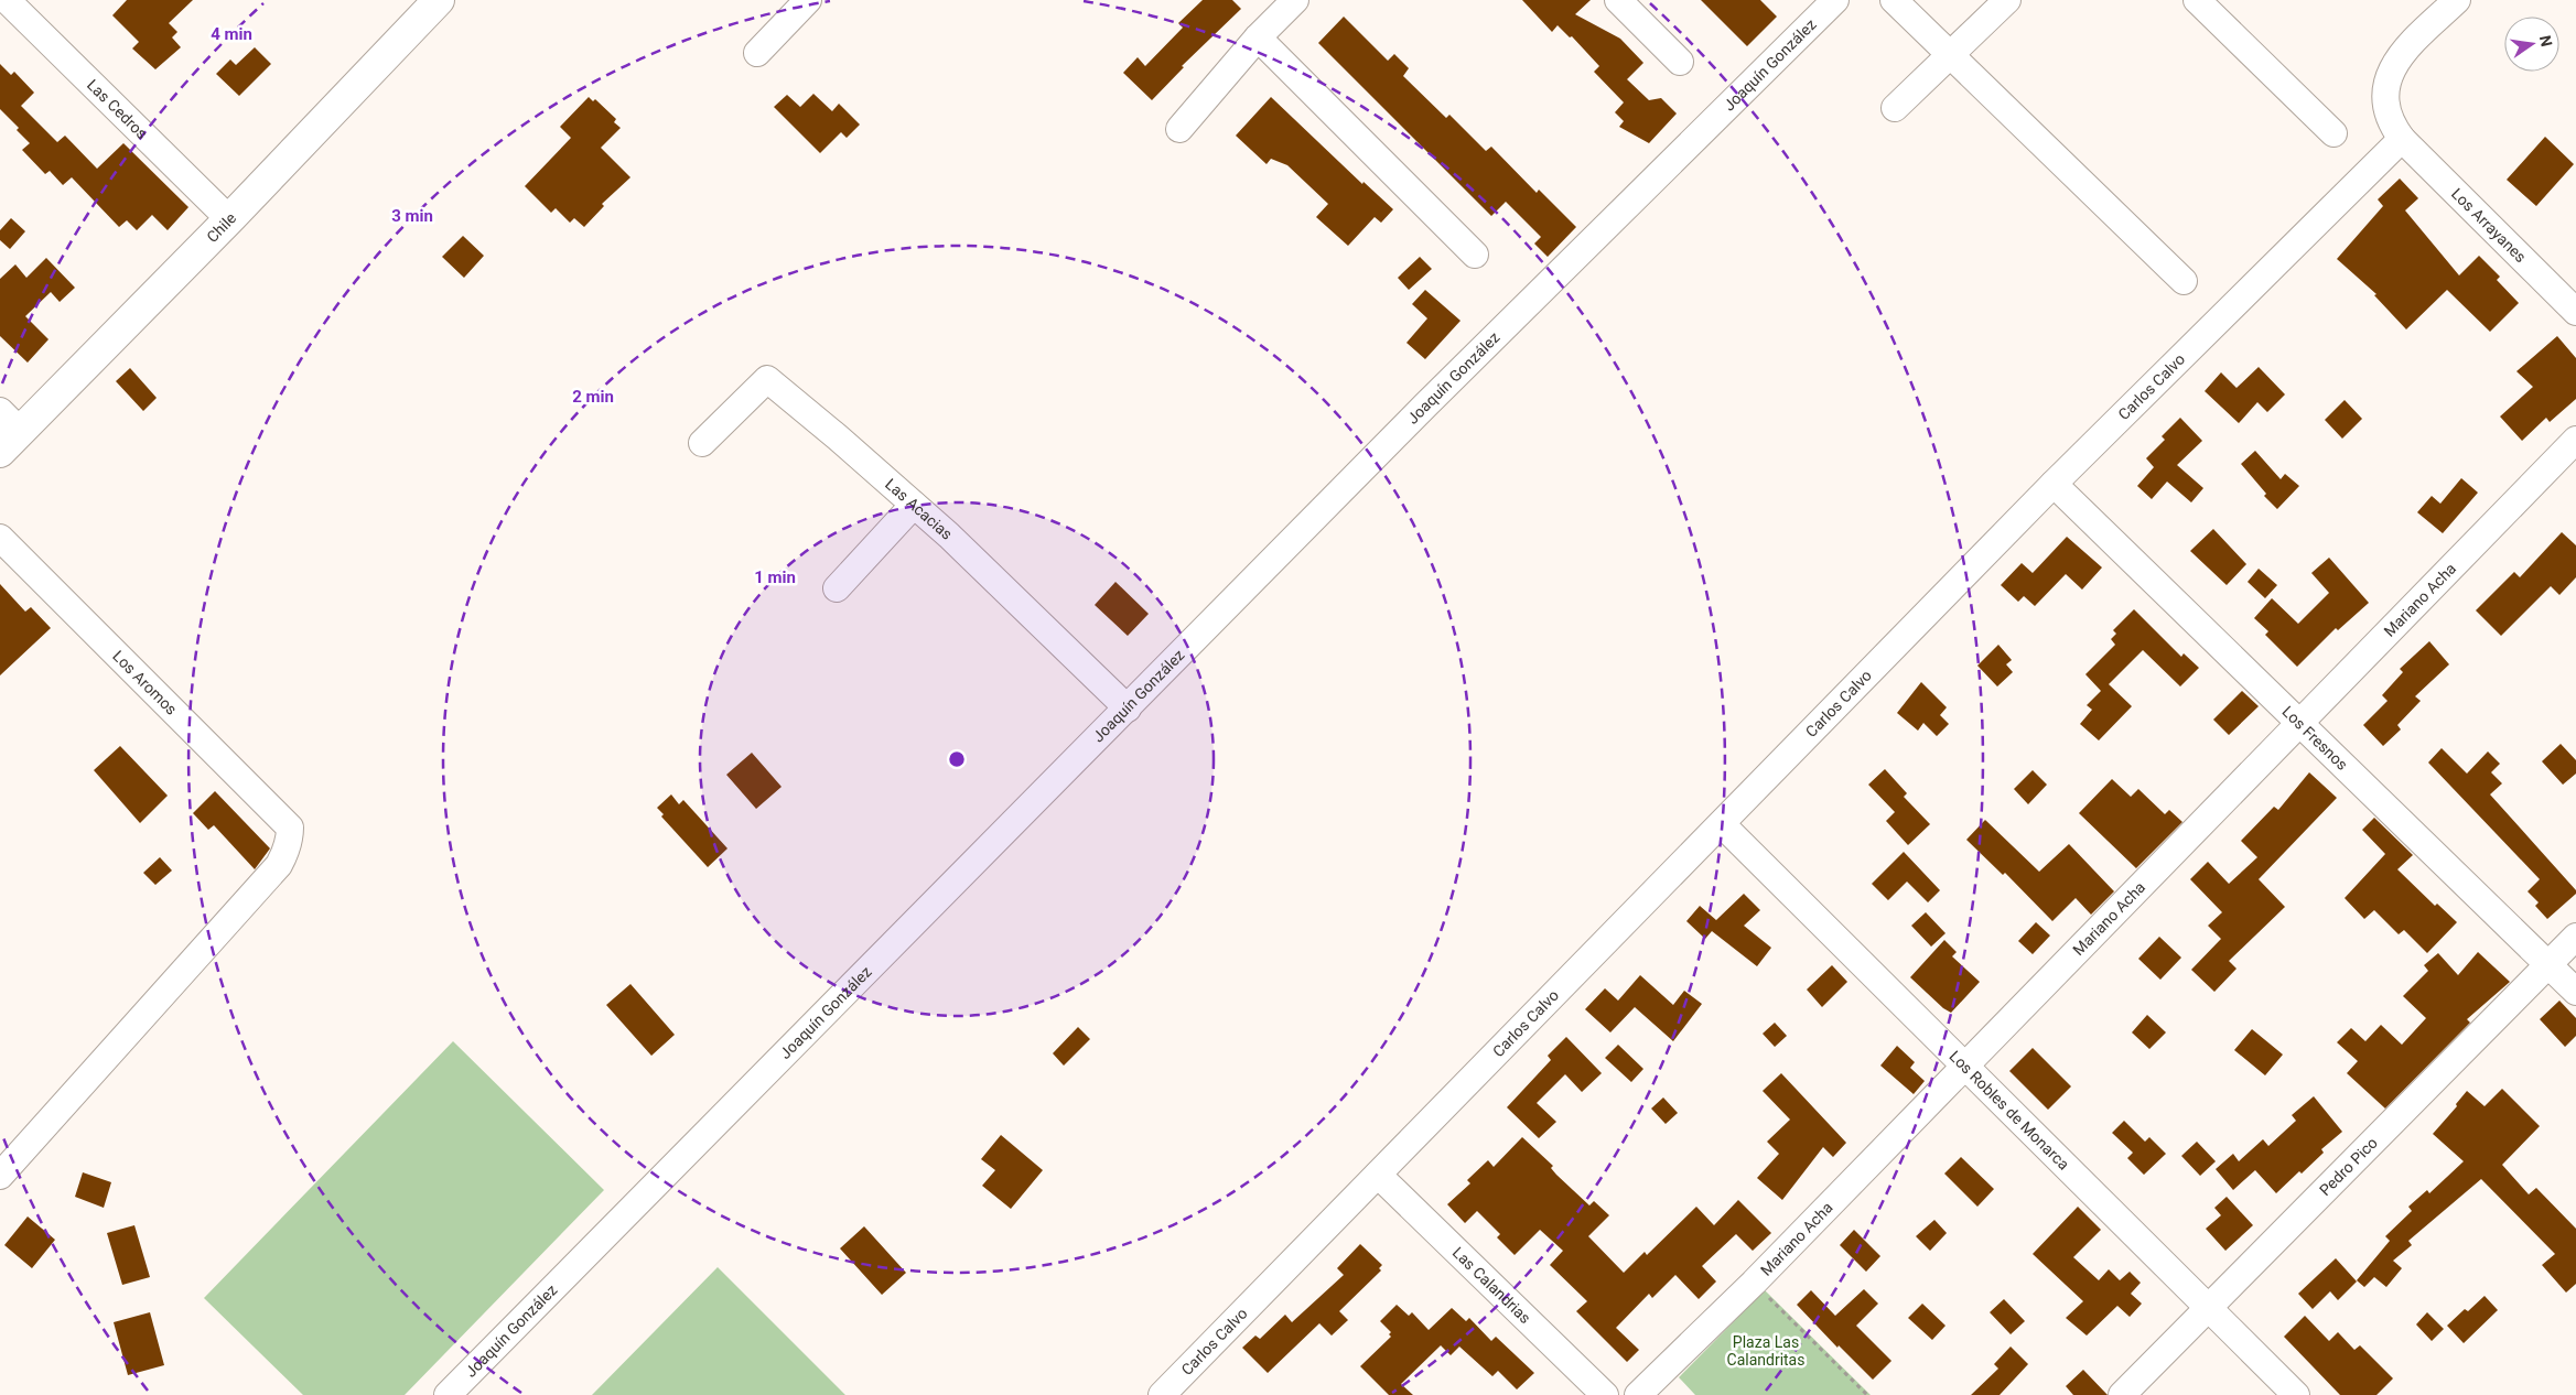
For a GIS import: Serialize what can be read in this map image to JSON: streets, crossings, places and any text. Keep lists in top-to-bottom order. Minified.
{"streets":{"street":["Joaquín González","Las Cedros","Los Arrayanes","Chile","Carlos Calvo","Las Acacias","Mariano Acha","Los Aromos","Los Fresnos","Los Robles de Monarca","Pedro Pico","Las Calandrias"]},"crossings":[["Joaquín González","Las Acacias"],["Las Cedros","Chile"],["Los Arrayanes","Carlos Calvo"],["Carlos Calvo","Los Fresnos"],["Carlos Calvo","Los Robles de Monarca"],["Carlos Calvo","Las Calandrias"],["Mariano Acha","Los Fresnos"],["Mariano Acha","Los Robles de Monarca"],["Los Fresnos","Pedro Pico"],["Los Robles de Monarca","Pedro Pico"]],"parks":["Plaza Las Calandritas"],"north":"right","rings":["4 min","3 min","2 min","1 min"]}
